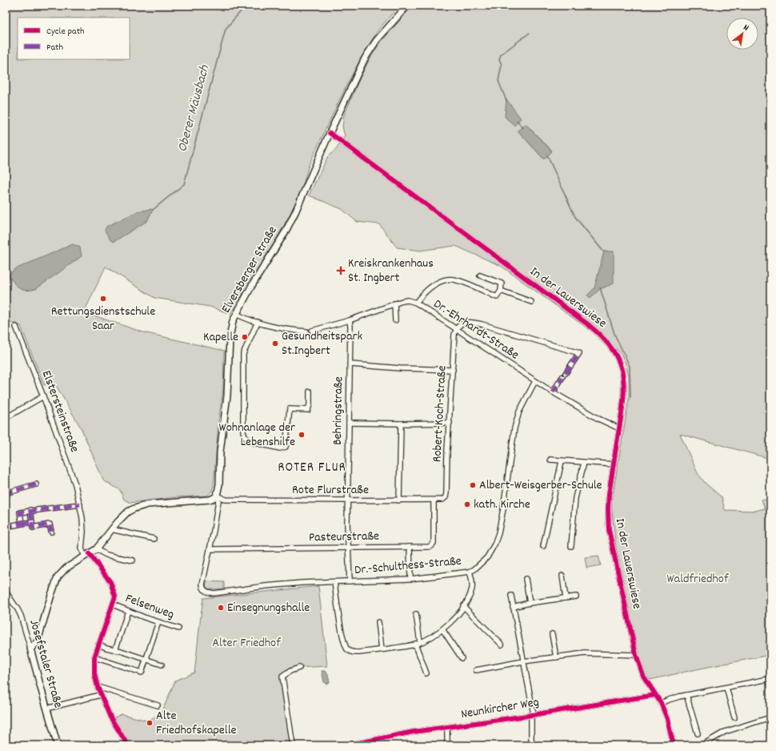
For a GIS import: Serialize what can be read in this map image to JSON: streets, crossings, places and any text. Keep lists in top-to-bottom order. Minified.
{"streets":{"main road":["Elversberger Straße","Josefstaler Straße"],"street":["In der Lauerswiese","Dr.-Ehrhardt-Straße","Behringstraße","Elstersteinstraße","Robert-Koch-Straße","Rote Flurstraße","Pasteurstraße","Dr.-Schulthess-Straße","Felsenweg","Neunkircher Weg"]},"crossings":[["Elversberger Straße","In der Lauerswiese"],["Elversberger Straße","Rote Flurstraße"],["In der Lauerswiese","Dr.-Ehrhardt-Straße"],["In der Lauerswiese","Neunkircher Weg"],["Dr.-Ehrhardt-Straße","Behringstraße"],["Dr.-Ehrhardt-Straße","Robert-Koch-Straße"],["Dr.-Ehrhardt-Straße","Dr.-Schulthess-Straße"],["Behringstraße","Rote Flurstraße"],["Behringstraße","Pasteurstraße"],["Behringstraße","Dr.-Schulthess-Straße"],["Robert-Koch-Straße","Rote Flurstraße"],["Rote Flurstraße","Pasteurstraße"],["Pasteurstraße","Dr.-Schulthess-Straße"]],"districts":["ROTER FLUR"],"water":["Oberer Mäusbach"],"parks":["Waldfriedhof","Alter Friedhof"],"places":{"health":["Kreiskrankenhaus St. Ingbert"],"other":["Rettungsdienstschule Saar","Kapelle","Gesundheitspark St.Ingbert","Wohnanlage der Lebenshilfe","Albert-Weisgerber-Schule","kath. Kirche","Einsegnungshalle","Alte Friedhofskapelle"]},"legend":["Cycle path","Path"],"north":"top right"}
